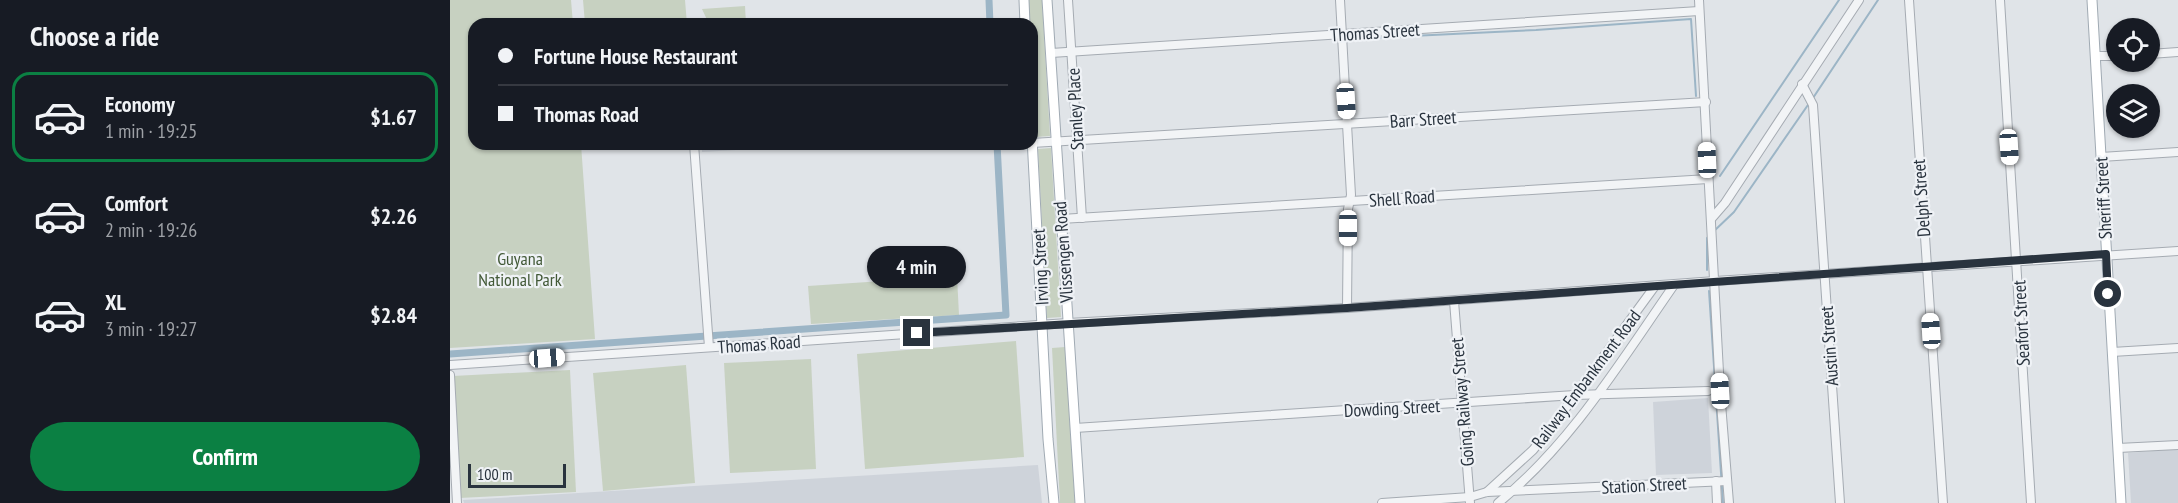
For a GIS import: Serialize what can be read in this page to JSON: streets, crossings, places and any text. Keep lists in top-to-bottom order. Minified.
{"streets":{"main road":["Sheriff Street","Vlissengen Road","Irving Street"],"street":["Thomas Street","Stanley Place","Barr Street","Shell Road","Delph Street","Seafort Street","Thomas Road","Austin Street","Railway Embankment Road","Going Railway Street","Dowding Street","Station Street"]},"crossings":[["Thomas Street","Stanley Place"],["Thomas Street","Vlissengen Road"],["Stanley Place","Barr Street"],["Stanley Place","Shell Road"],["Barr Street","Vlissengen Road"],["Shell Road","Vlissengen Road"],["Delph Street","Thomas Road"],["Sheriff Street","Thomas Road"],["Vlissengen Road","Thomas Road"],["Vlissengen Road","Dowding Street"],["Irving Street","Thomas Road"],["Seafort Street","Thomas Road"],["Thomas Road","Austin Street"],["Thomas Road","Railway Embankment Road"],["Thomas Road","Going Railway Street"],["Railway Embankment Road","Dowding Street"],["Railway Embankment Road","Station Street"],["Going Railway Street","Dowding Street"],["Going Railway Street","Station Street"]],"parks":["Guyana National Park"],"scale_bar":"100 m","page":{"heading":"Choose a ride","banner":["Fortune House Restaurant","Thomas Road"],"list":[{"name":"Economy","note":"1 min · 19:25","value":"$1.67"},{"name":"Comfort","note":"2 min · 19:26","value":"$2.26"},{"name":"XL","note":"3 min · 19:27","value":"$2.84"}],"bubble":"4 min","buttons":"Confirm","scale":"100 m"}}
